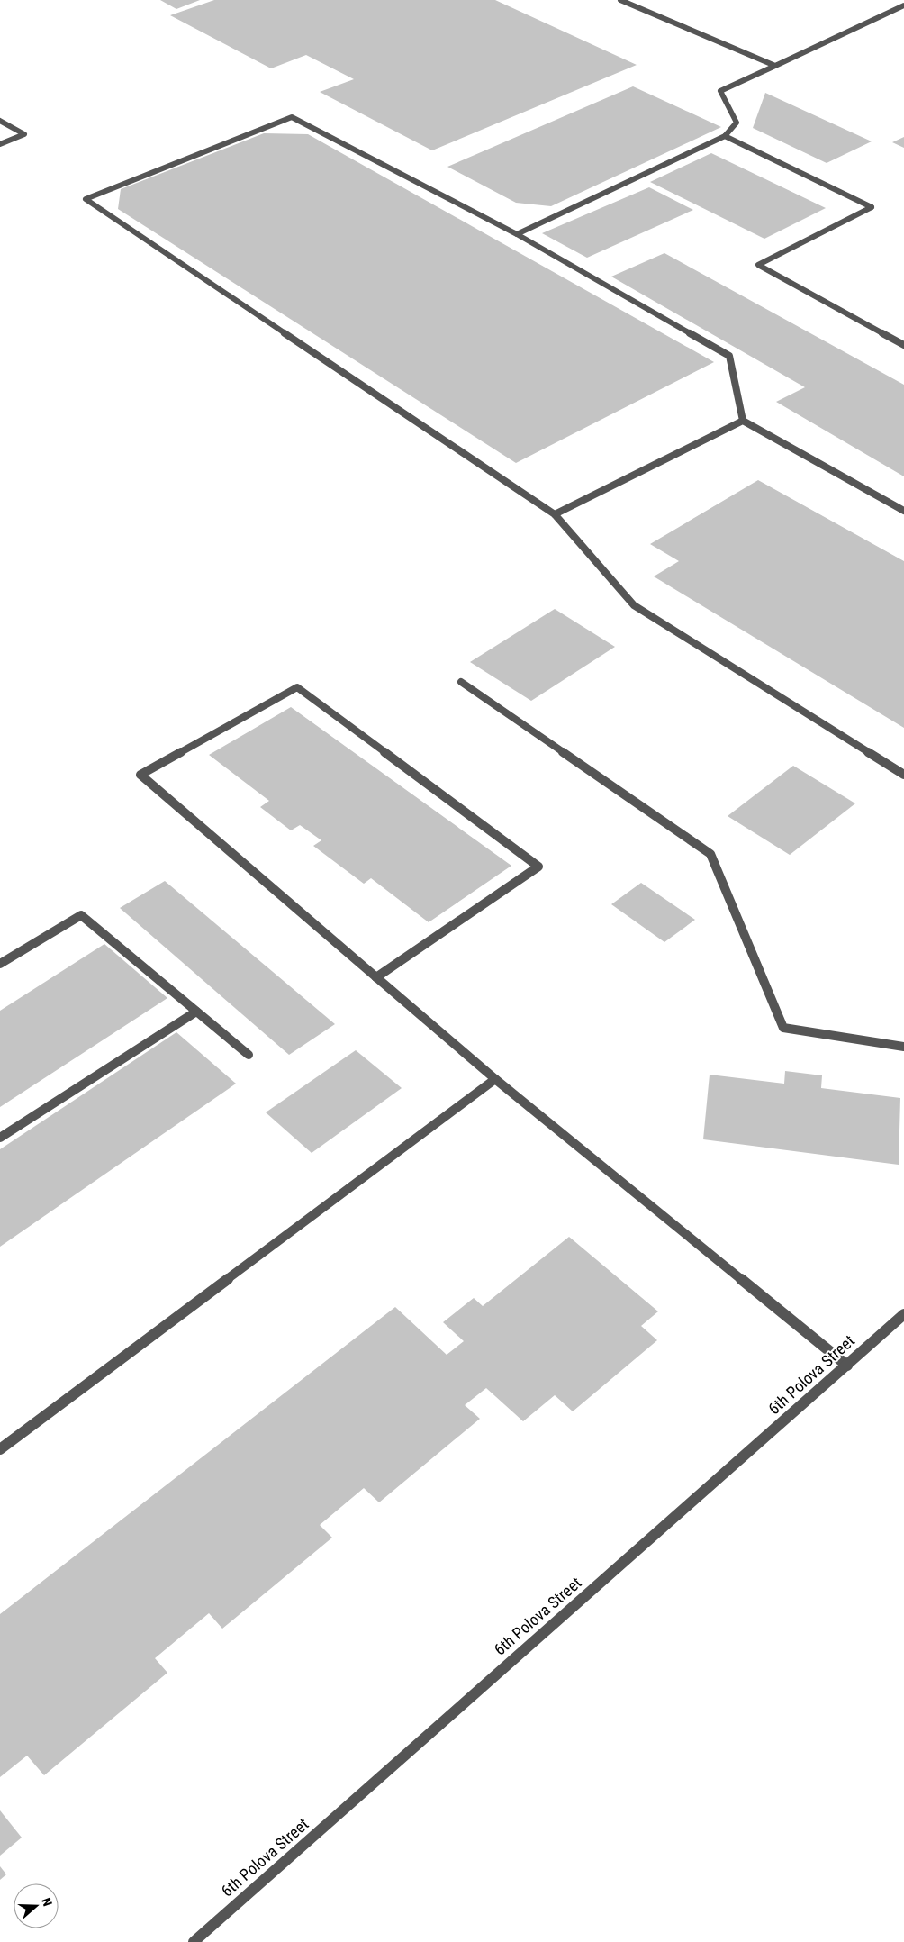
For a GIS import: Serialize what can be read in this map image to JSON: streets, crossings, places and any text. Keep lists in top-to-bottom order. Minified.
{"streets":{"street":["6th Polova Street"]},"north":"right"}
